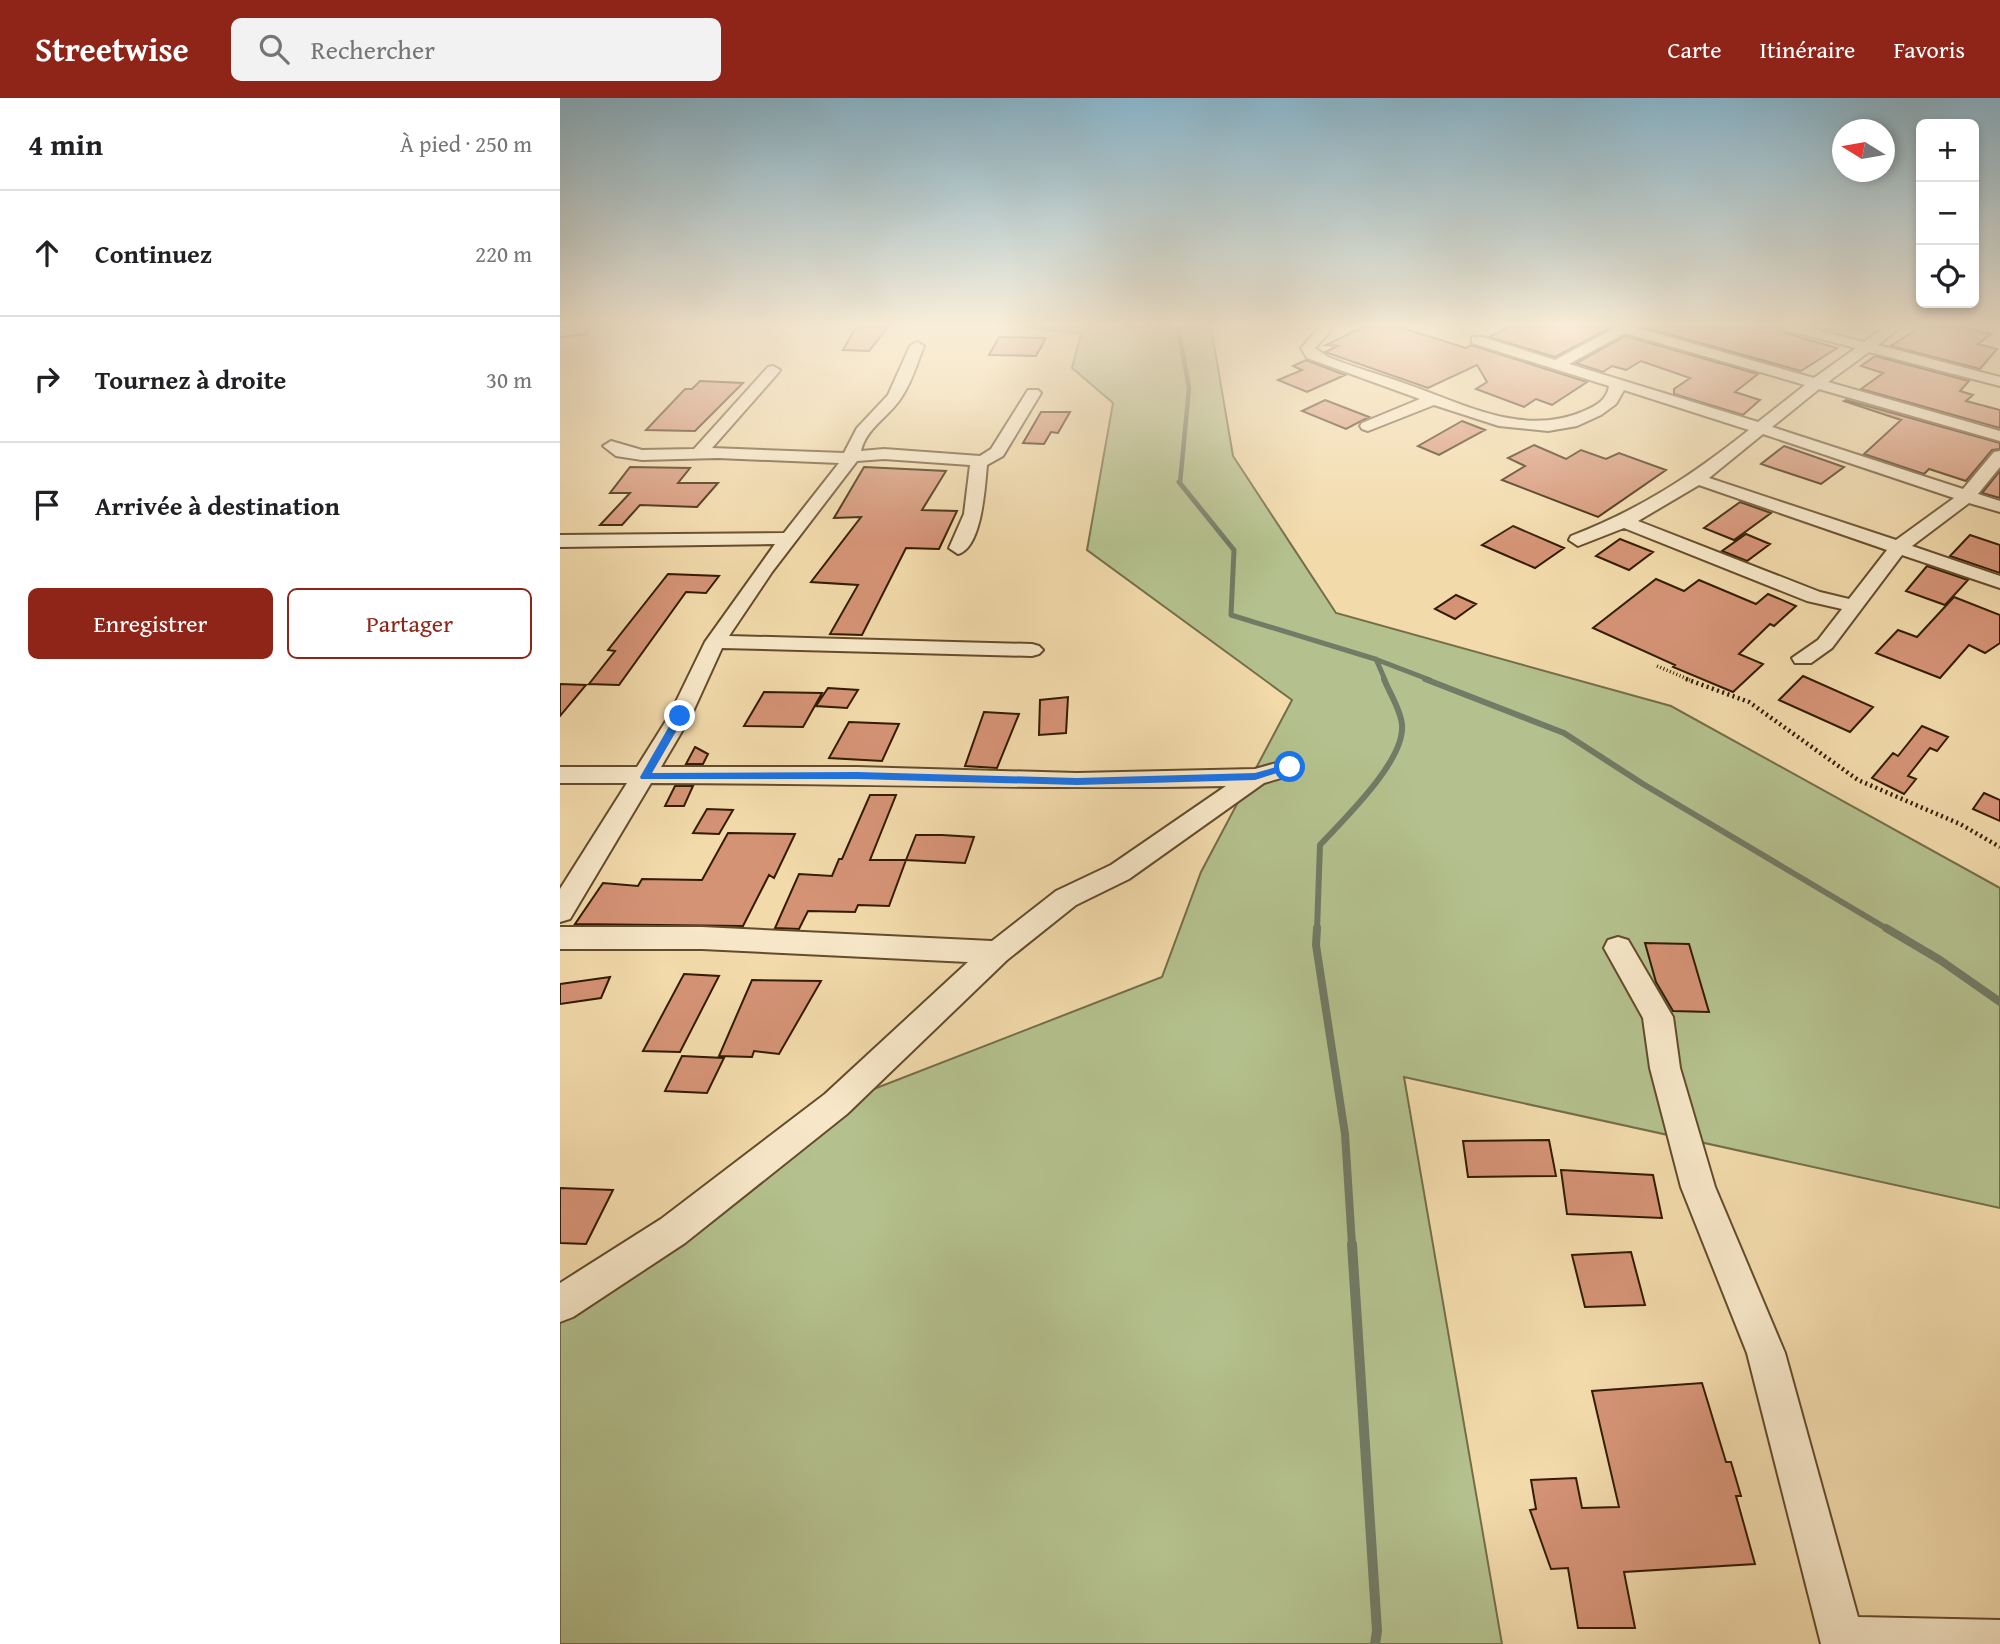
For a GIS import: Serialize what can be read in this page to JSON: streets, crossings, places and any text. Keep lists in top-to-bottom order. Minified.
{"north":"left","page":{"header":"Streetwise","search":"Rechercher","nav":["Carte","Itinéraire","Favoris"],"heading":["4 min","À pied · 250 m"],"map_buttons":["+","−"],"list":[["Continuez","220 m"],["Tournez à droite","30 m"],"Arrivée à destination"],"buttons":["Enregistrer","Partager"]}}
